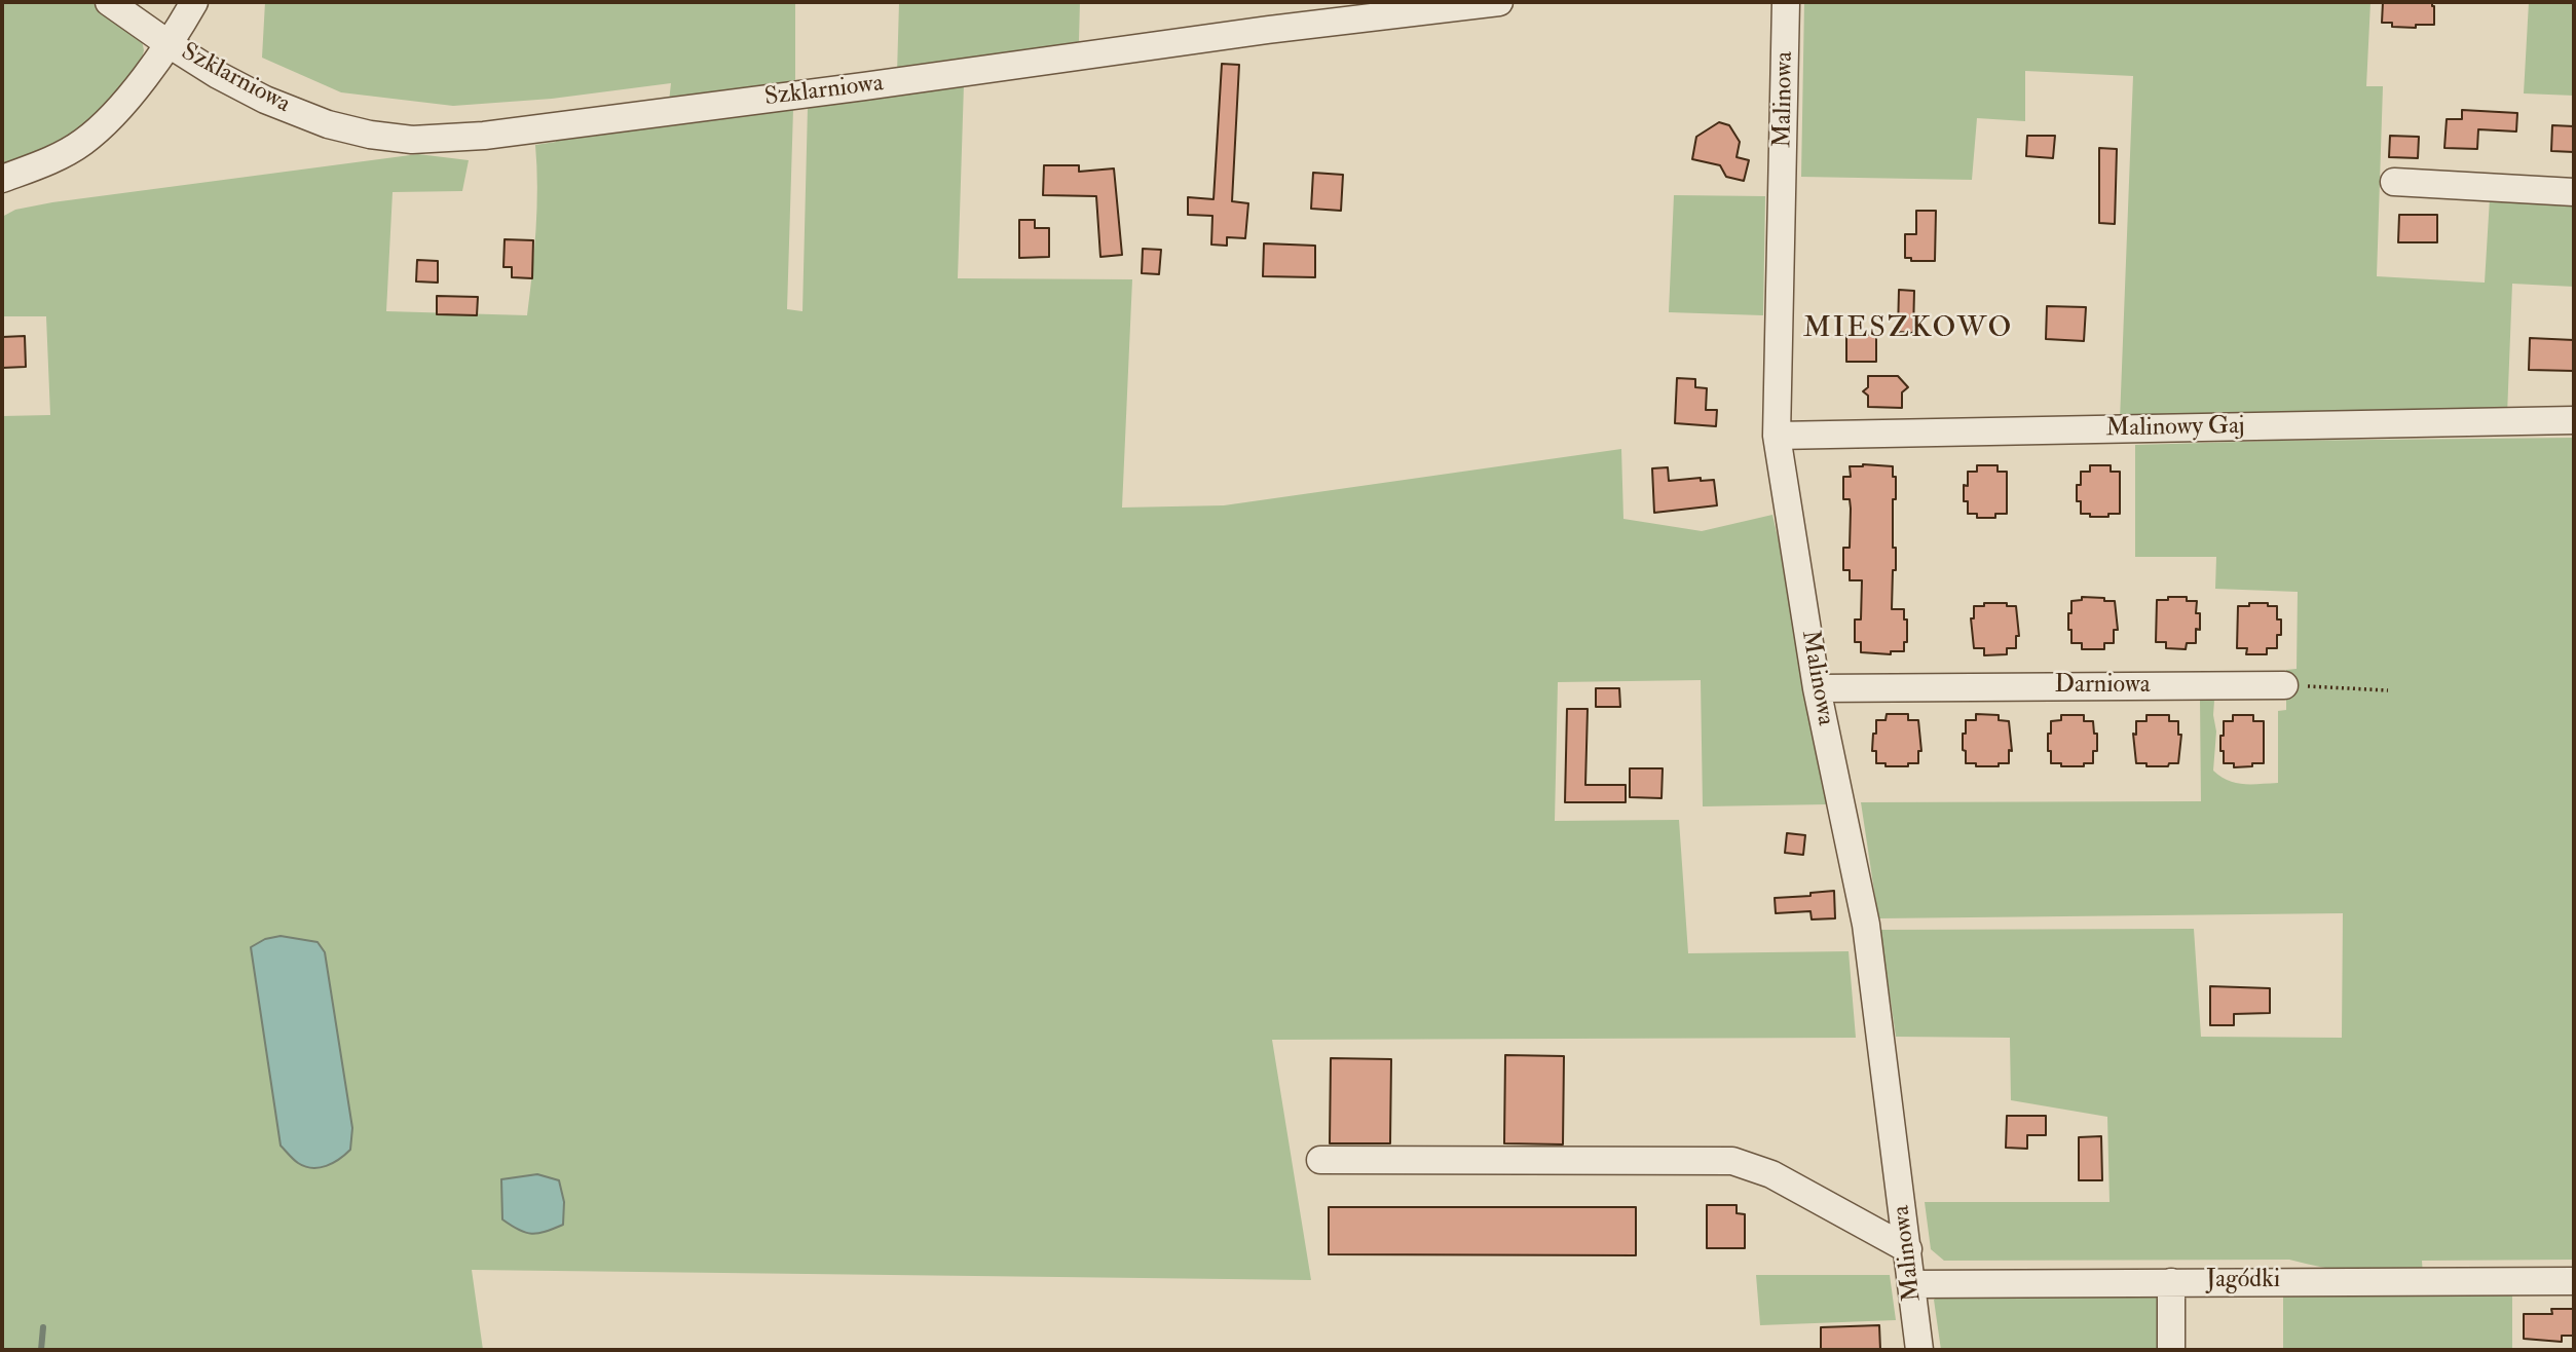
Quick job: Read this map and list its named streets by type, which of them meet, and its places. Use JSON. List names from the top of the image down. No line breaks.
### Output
{"streets":{"street":["Szklarniowa","Malinowa","Malinowy Gaj","Darniowa","Jagódki"]},"crossings":[["Malinowa","Malinowy Gaj"],["Malinowa","Darniowa"],["Malinowa","Jagódki"]],"districts":["MIESZKOWO"]}
